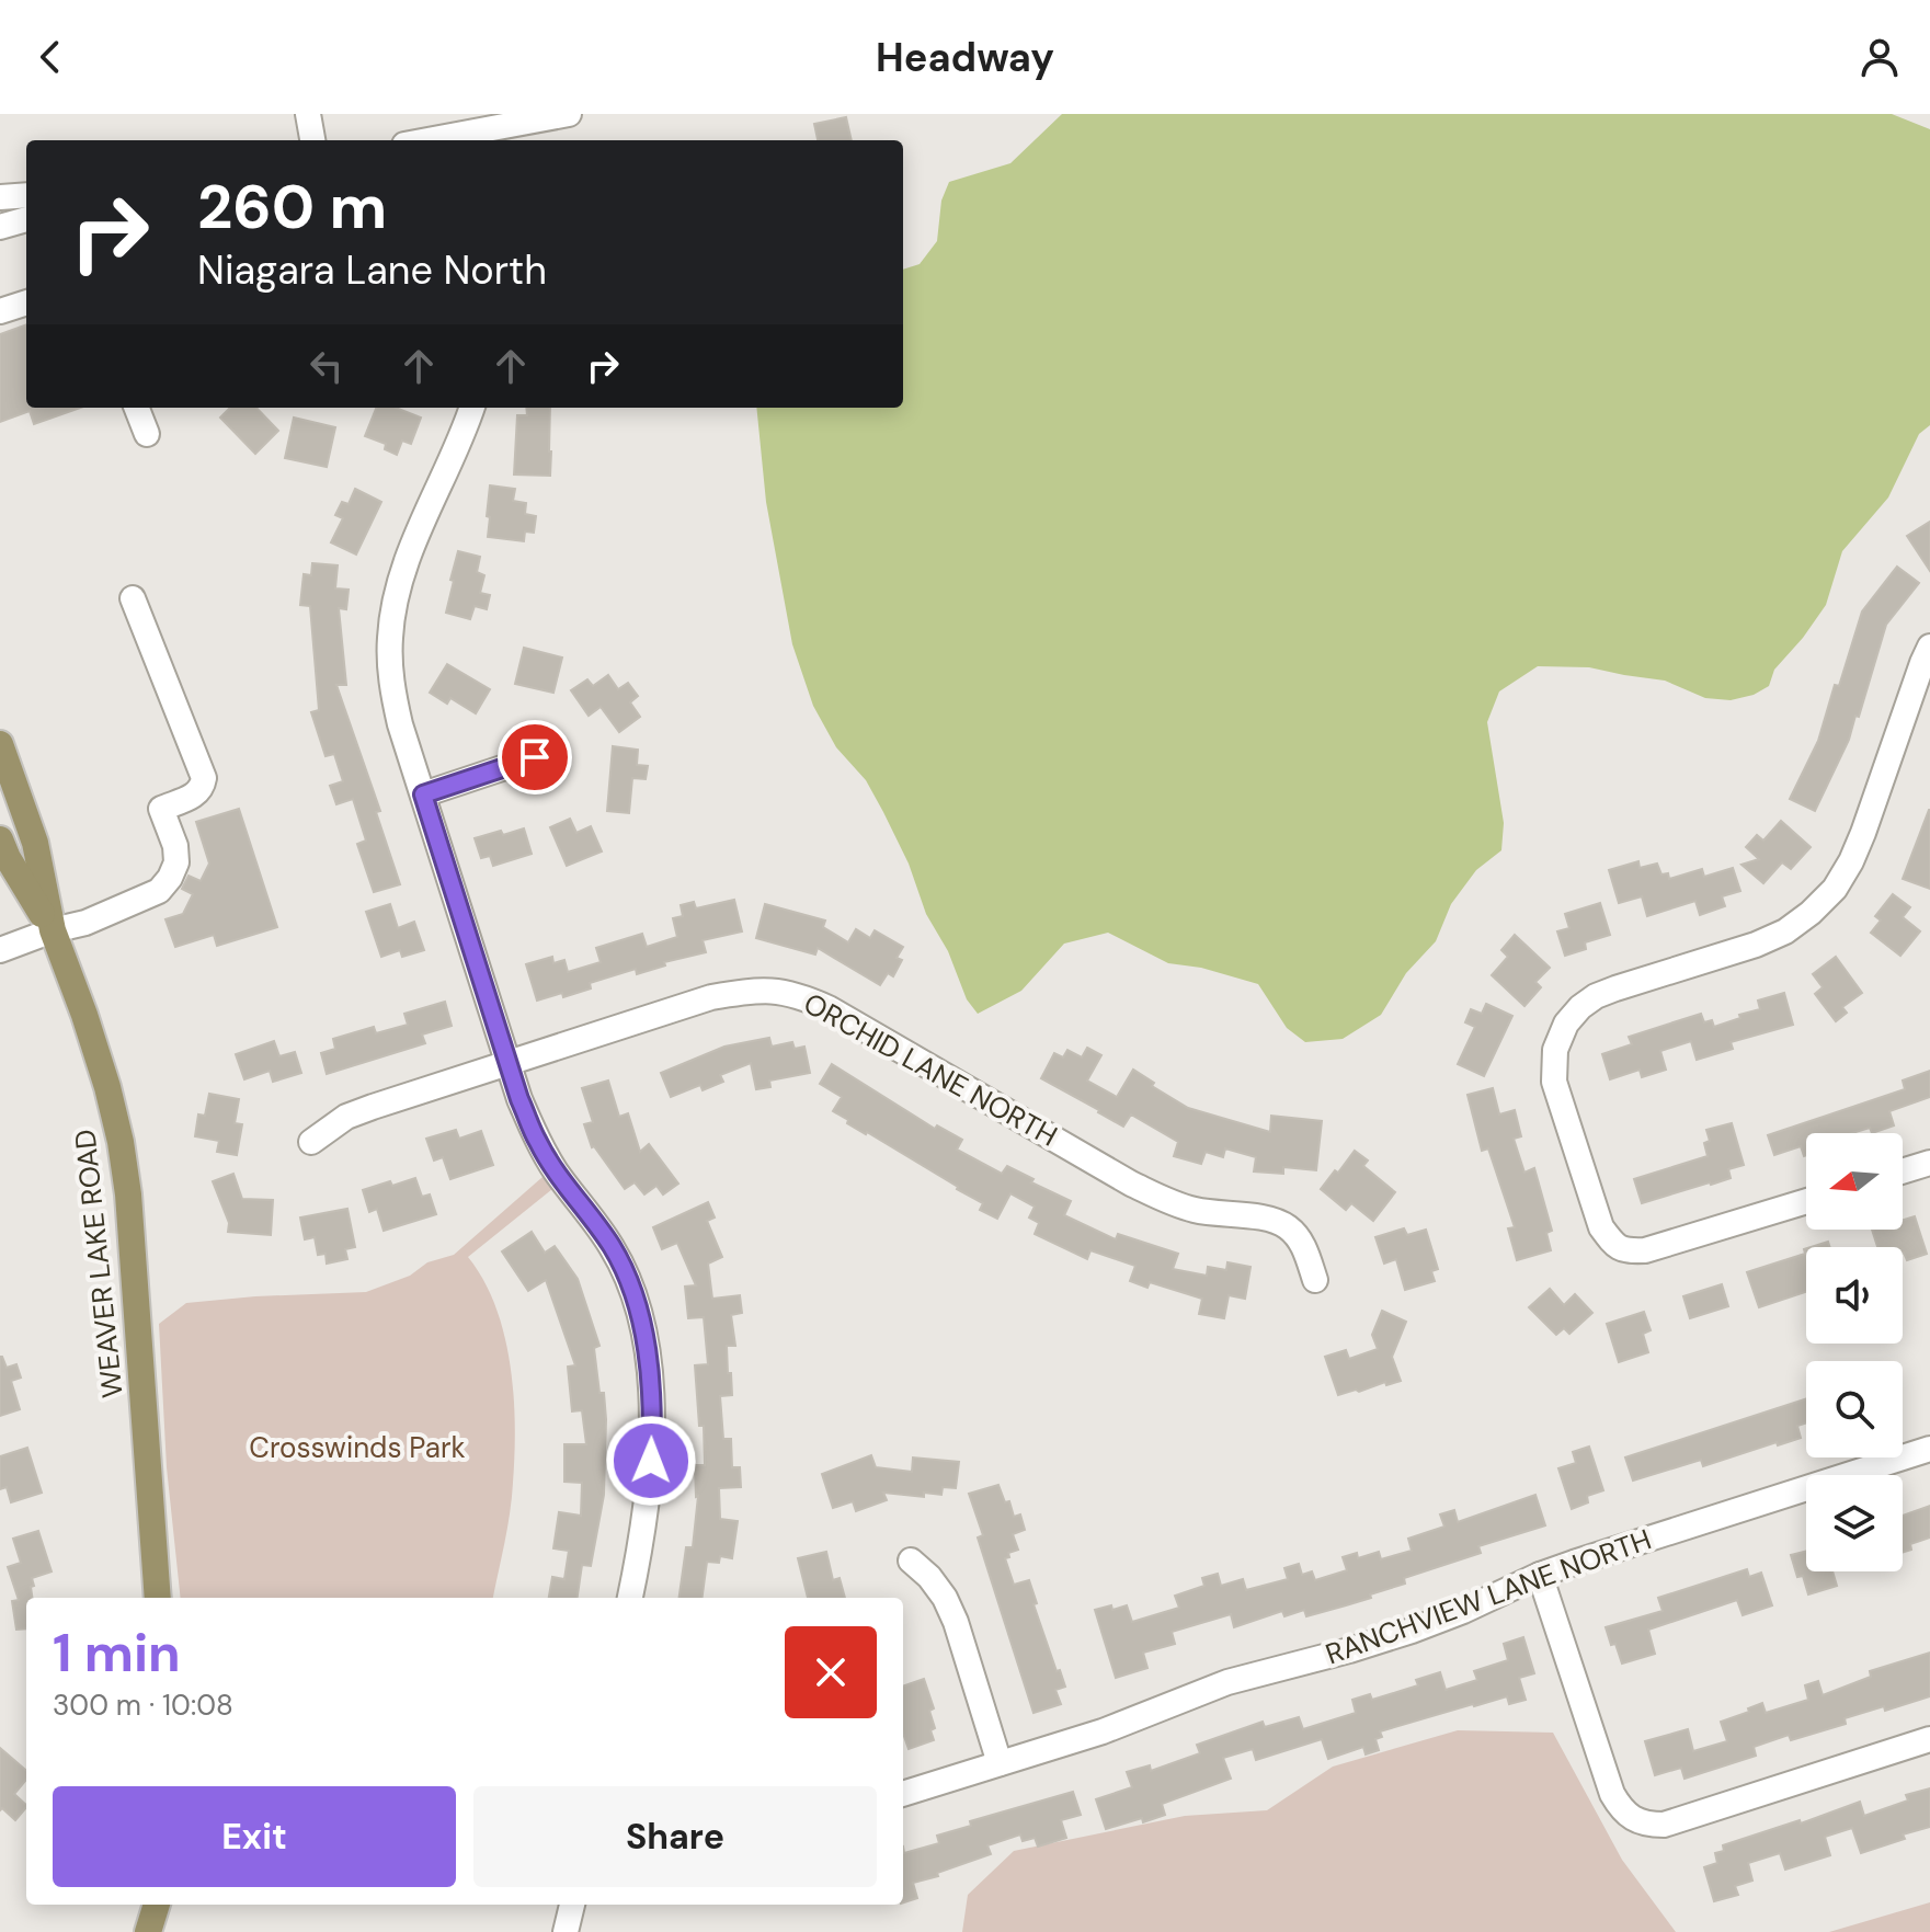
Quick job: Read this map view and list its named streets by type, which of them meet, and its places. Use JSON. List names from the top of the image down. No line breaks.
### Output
{"streets":{"main road":["WEAVER LAKE ROAD"],"street":["ORCHID LANE NORTH","RANCHVIEW LANE NORTH"]},"parks":["Crosswinds Park"],"north":"left","page":{"header":"Headway","turn":["260 m","Niagara Lane North"],"heading":["1 min","300 m · 10:08"],"buttons":["Exit","Share"]}}
